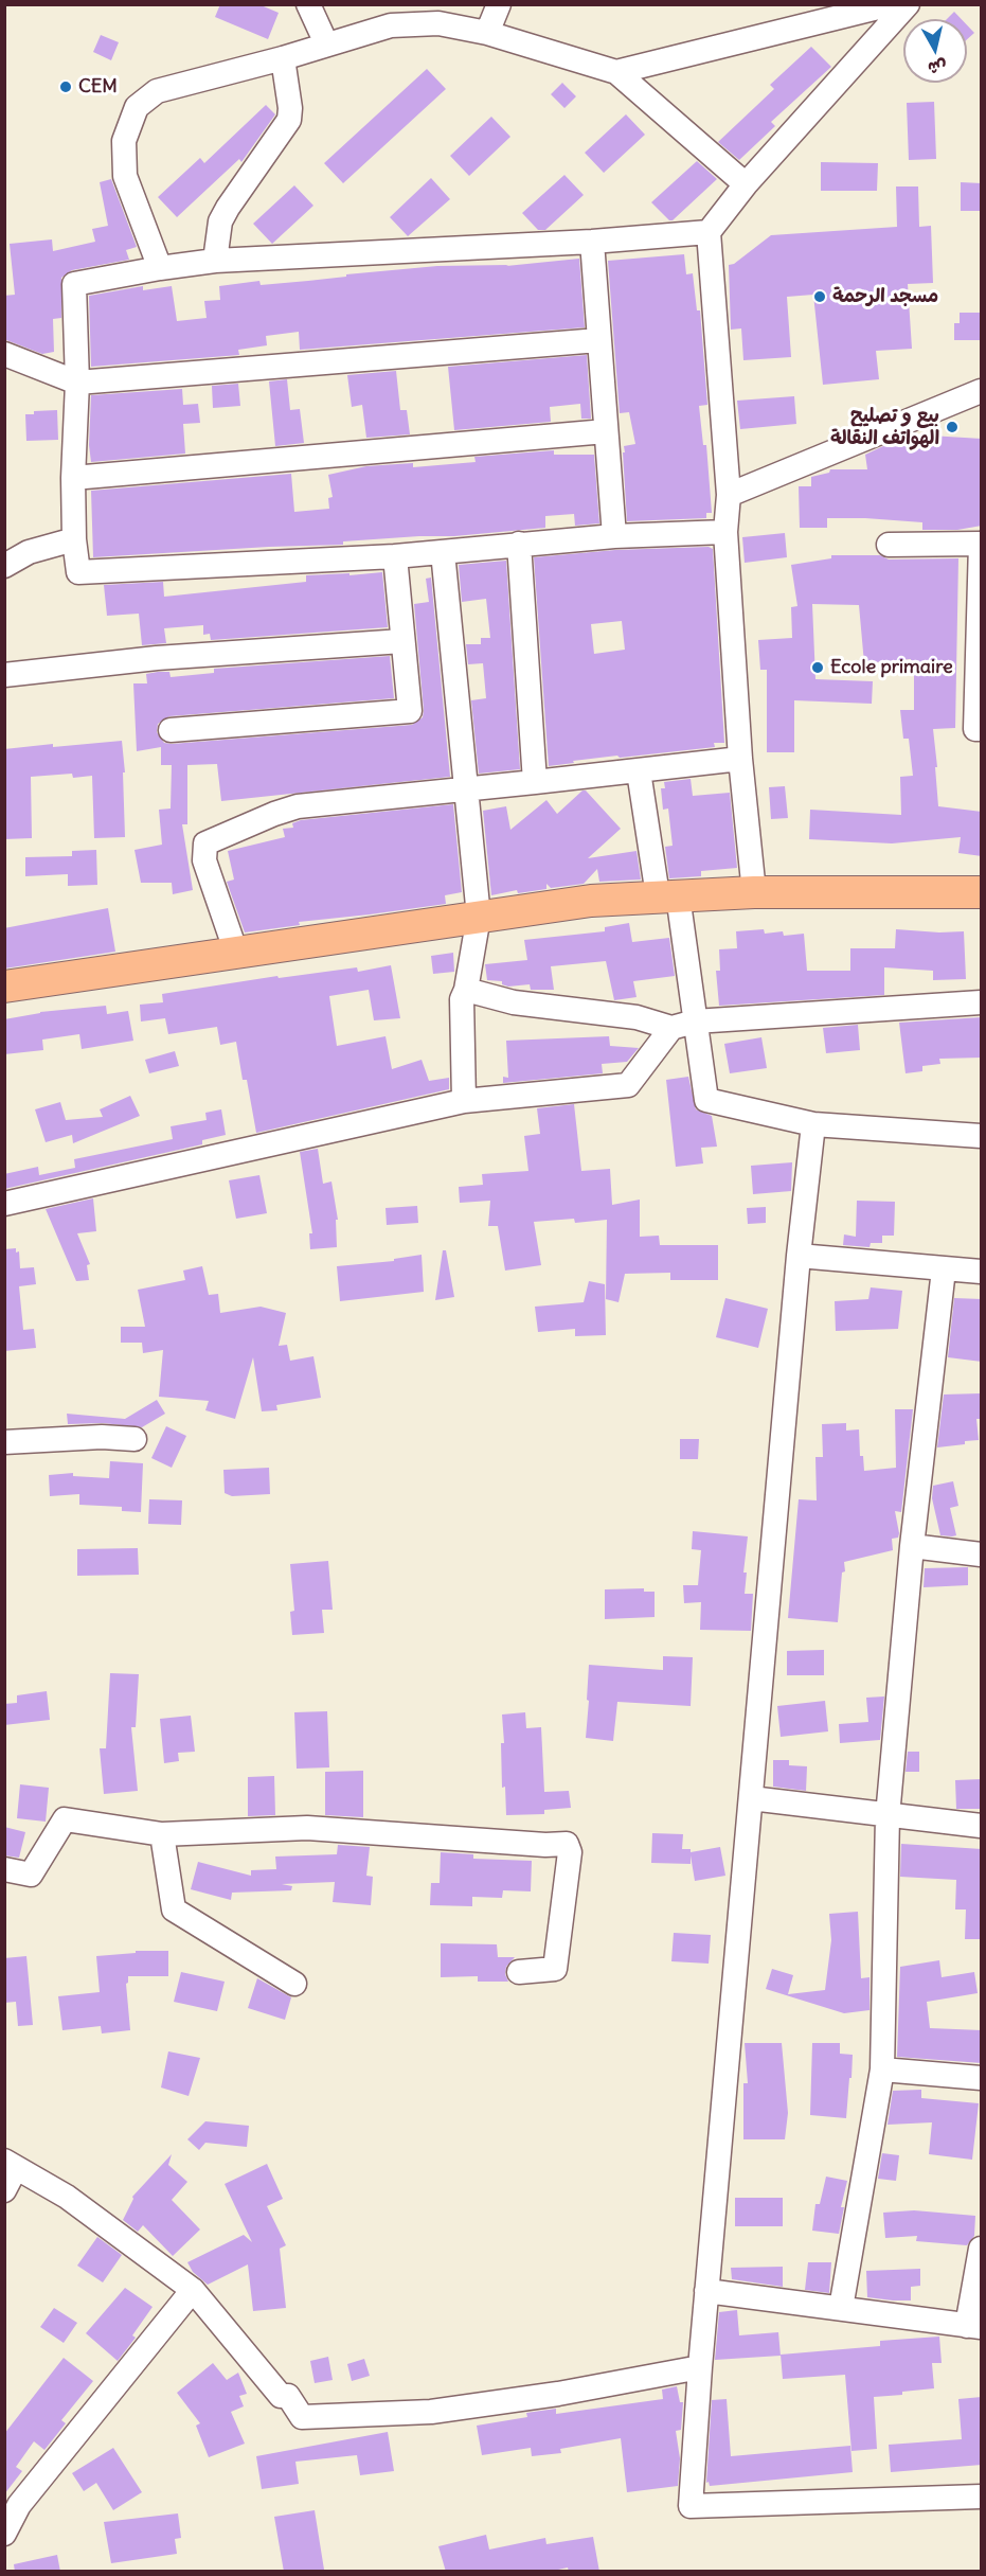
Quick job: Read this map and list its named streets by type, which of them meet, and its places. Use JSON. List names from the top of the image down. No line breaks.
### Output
{"places":["CEM","مسجد الرحمة","بيع و تصليح الهواتف النقالة","Ecole primaire"],"north":"bottom"}
